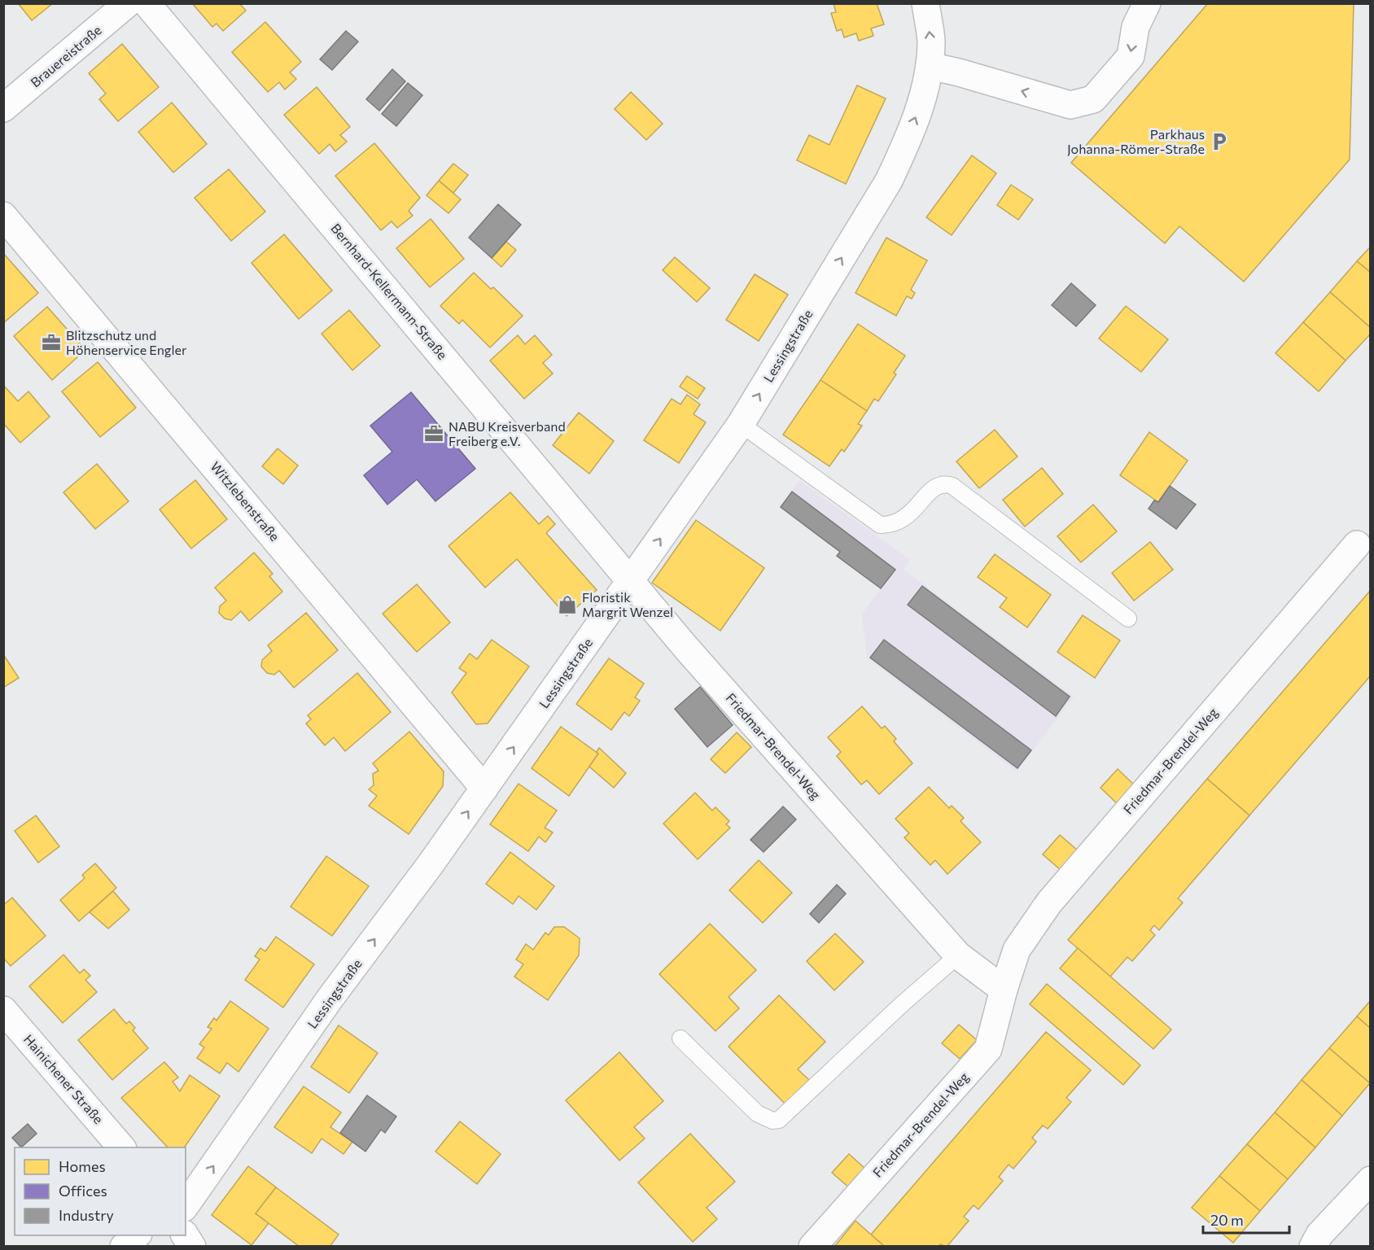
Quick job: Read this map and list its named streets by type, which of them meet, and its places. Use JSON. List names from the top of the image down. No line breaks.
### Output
{"streets":{"street":["Brauereistraße","Bernhard-Kellermann-Straße","Lessingstraße","Witzlebenstraße","Friedmar-Brendel-Weg","Hainichener Straße"]},"crossings":[["Bernhard-Kellermann-Straße","Lessingstraße"],["Bernhard-Kellermann-Straße","Friedmar-Brendel-Weg"],["Lessingstraße","Witzlebenstraße"],["Lessingstraße","Friedmar-Brendel-Weg"]],"one_way":["Lessingstraße"],"places":{"parking":["Parkhaus Johanna-Römer-Straße"],"office":["Blitzschutz und Höhenservice Engler","NABU Kreisverband Freiberg e.V."],"shop":["Floristik Margrit Wenzel"]},"legend":["Homes","Offices","Industry"],"scale_bar":"20 m"}
